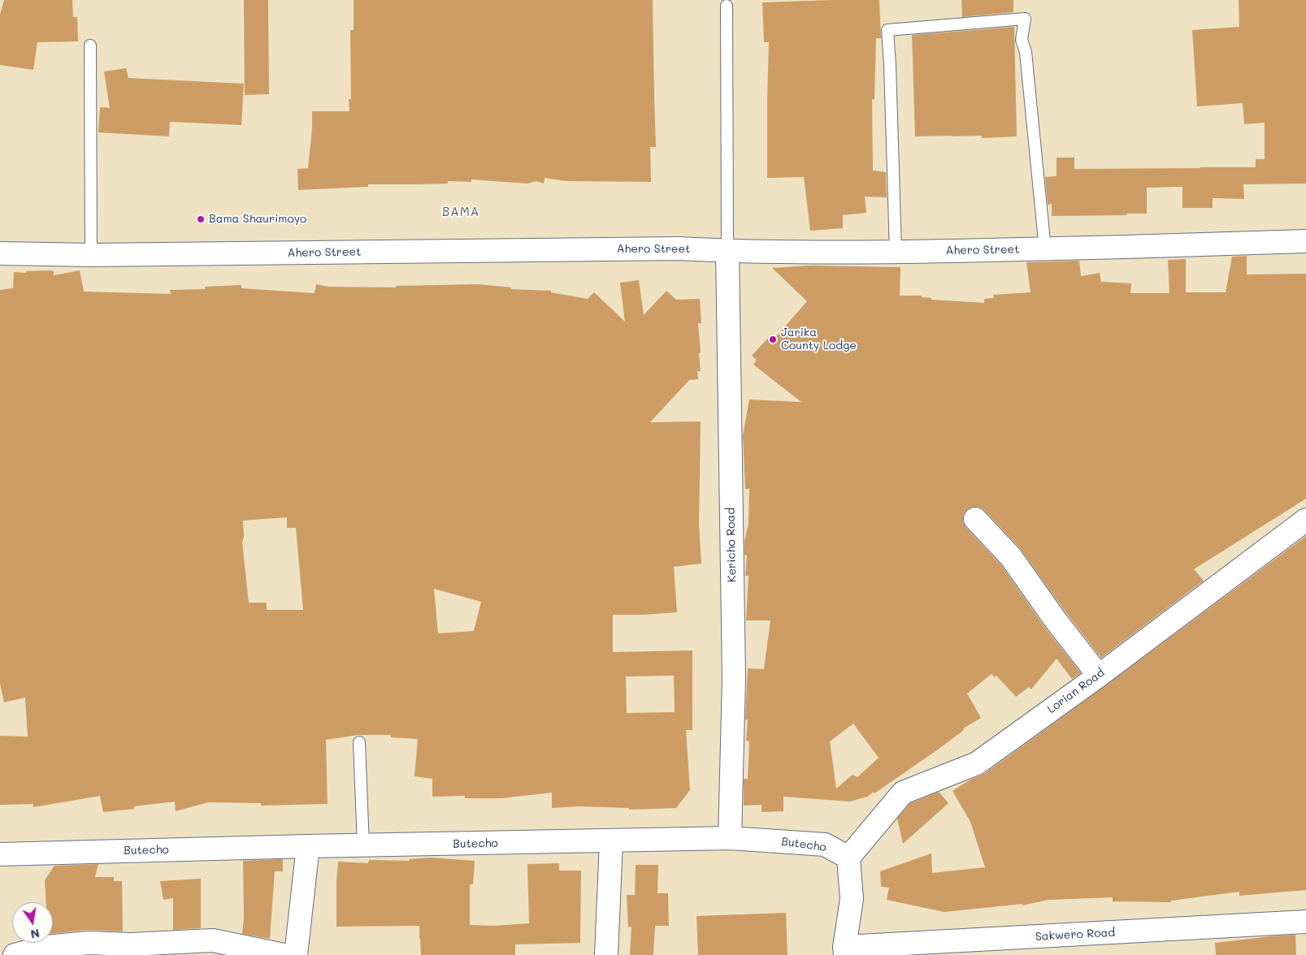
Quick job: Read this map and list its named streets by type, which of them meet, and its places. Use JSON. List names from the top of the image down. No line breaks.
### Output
{"streets":{"street":["Ahero Street","Kericho Road","Lorian Road","Butecho","Sakwero Road"]},"crossings":[["Ahero Street","Kericho Road"],["Kericho Road","Butecho"],["Lorian Road","Butecho"]],"districts":["BAMA"],"places":["Bama Shaurimoyo","Jarika County Lodge"],"north":"bottom"}
